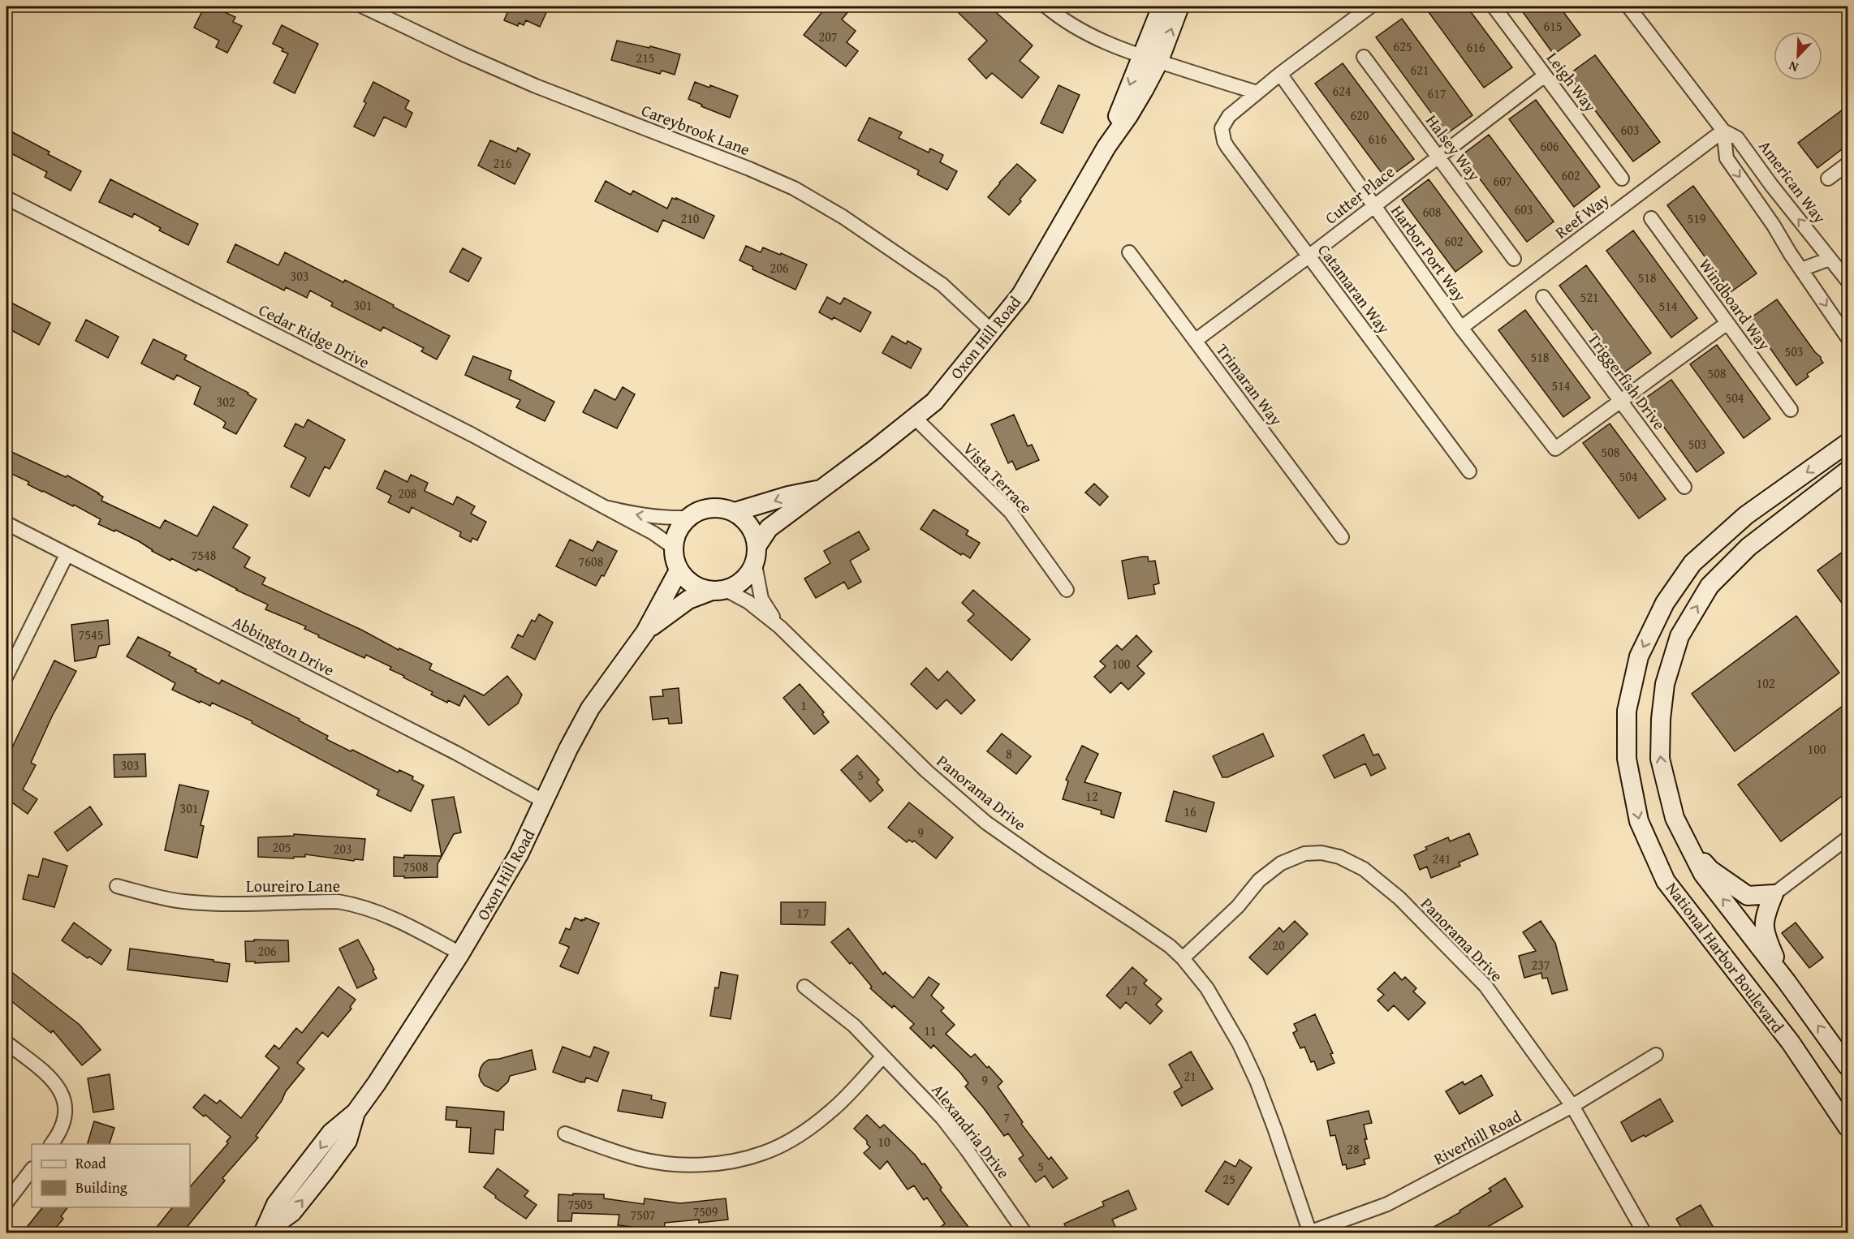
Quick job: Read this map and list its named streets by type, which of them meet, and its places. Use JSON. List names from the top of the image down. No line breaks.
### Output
{"streets":{"main road":["Oxon Hill Road","National Harbor Boulevard"],"street":["Leigh Way","Careybrook Lane","Halsey Way","American Way","Cutter Place","Reef Way","Harbor Port Way","Catamaran Way","Windboard Way","Cedar Ridge Drive","Triggerfish Drive","Trimaran Way","Vista Terrace","Abbington Drive","Panorama Drive","Loureiro Lane","Alexandria Drive","Riverhill Road"]},"crossings":[["Leigh Way","Cutter Place"],["Careybrook Lane","Oxon Hill Road"],["Halsey Way","Cutter Place"],["American Way","Reef Way"],["Cutter Place","Harbor Port Way"],["Cutter Place","Catamaran Way"],["Cutter Place","Trimaran Way"],["Reef Way","Harbor Port Way"],["Harbor Port Way","Triggerfish Drive"],["Cedar Ridge Drive","Oxon Hill Road"],["Cedar Ridge Drive","Panorama Drive"],["Oxon Hill Road","Vista Terrace"],["Oxon Hill Road","Abbington Drive"],["Oxon Hill Road","Panorama Drive"],["Oxon Hill Road","Loureiro Lane"],["Panorama Drive","Riverhill Road"]],"house_numbers":["615","207","625","616","215","621","624","617","620","603","616","606","216","602","607","603","608","210","519","602","206","303","518","521","301","514","503","518","508","514","504","302","503","508","504","208","7548","7608","7545","100","102","1","100","8","303","5","12","301","16","9","205","203","241","7508","17","20","206","237","17","11","21","9","7","10","28","5","25","7505","7509","7507"],"legend":["Road","Building"],"north":"bottom left"}
